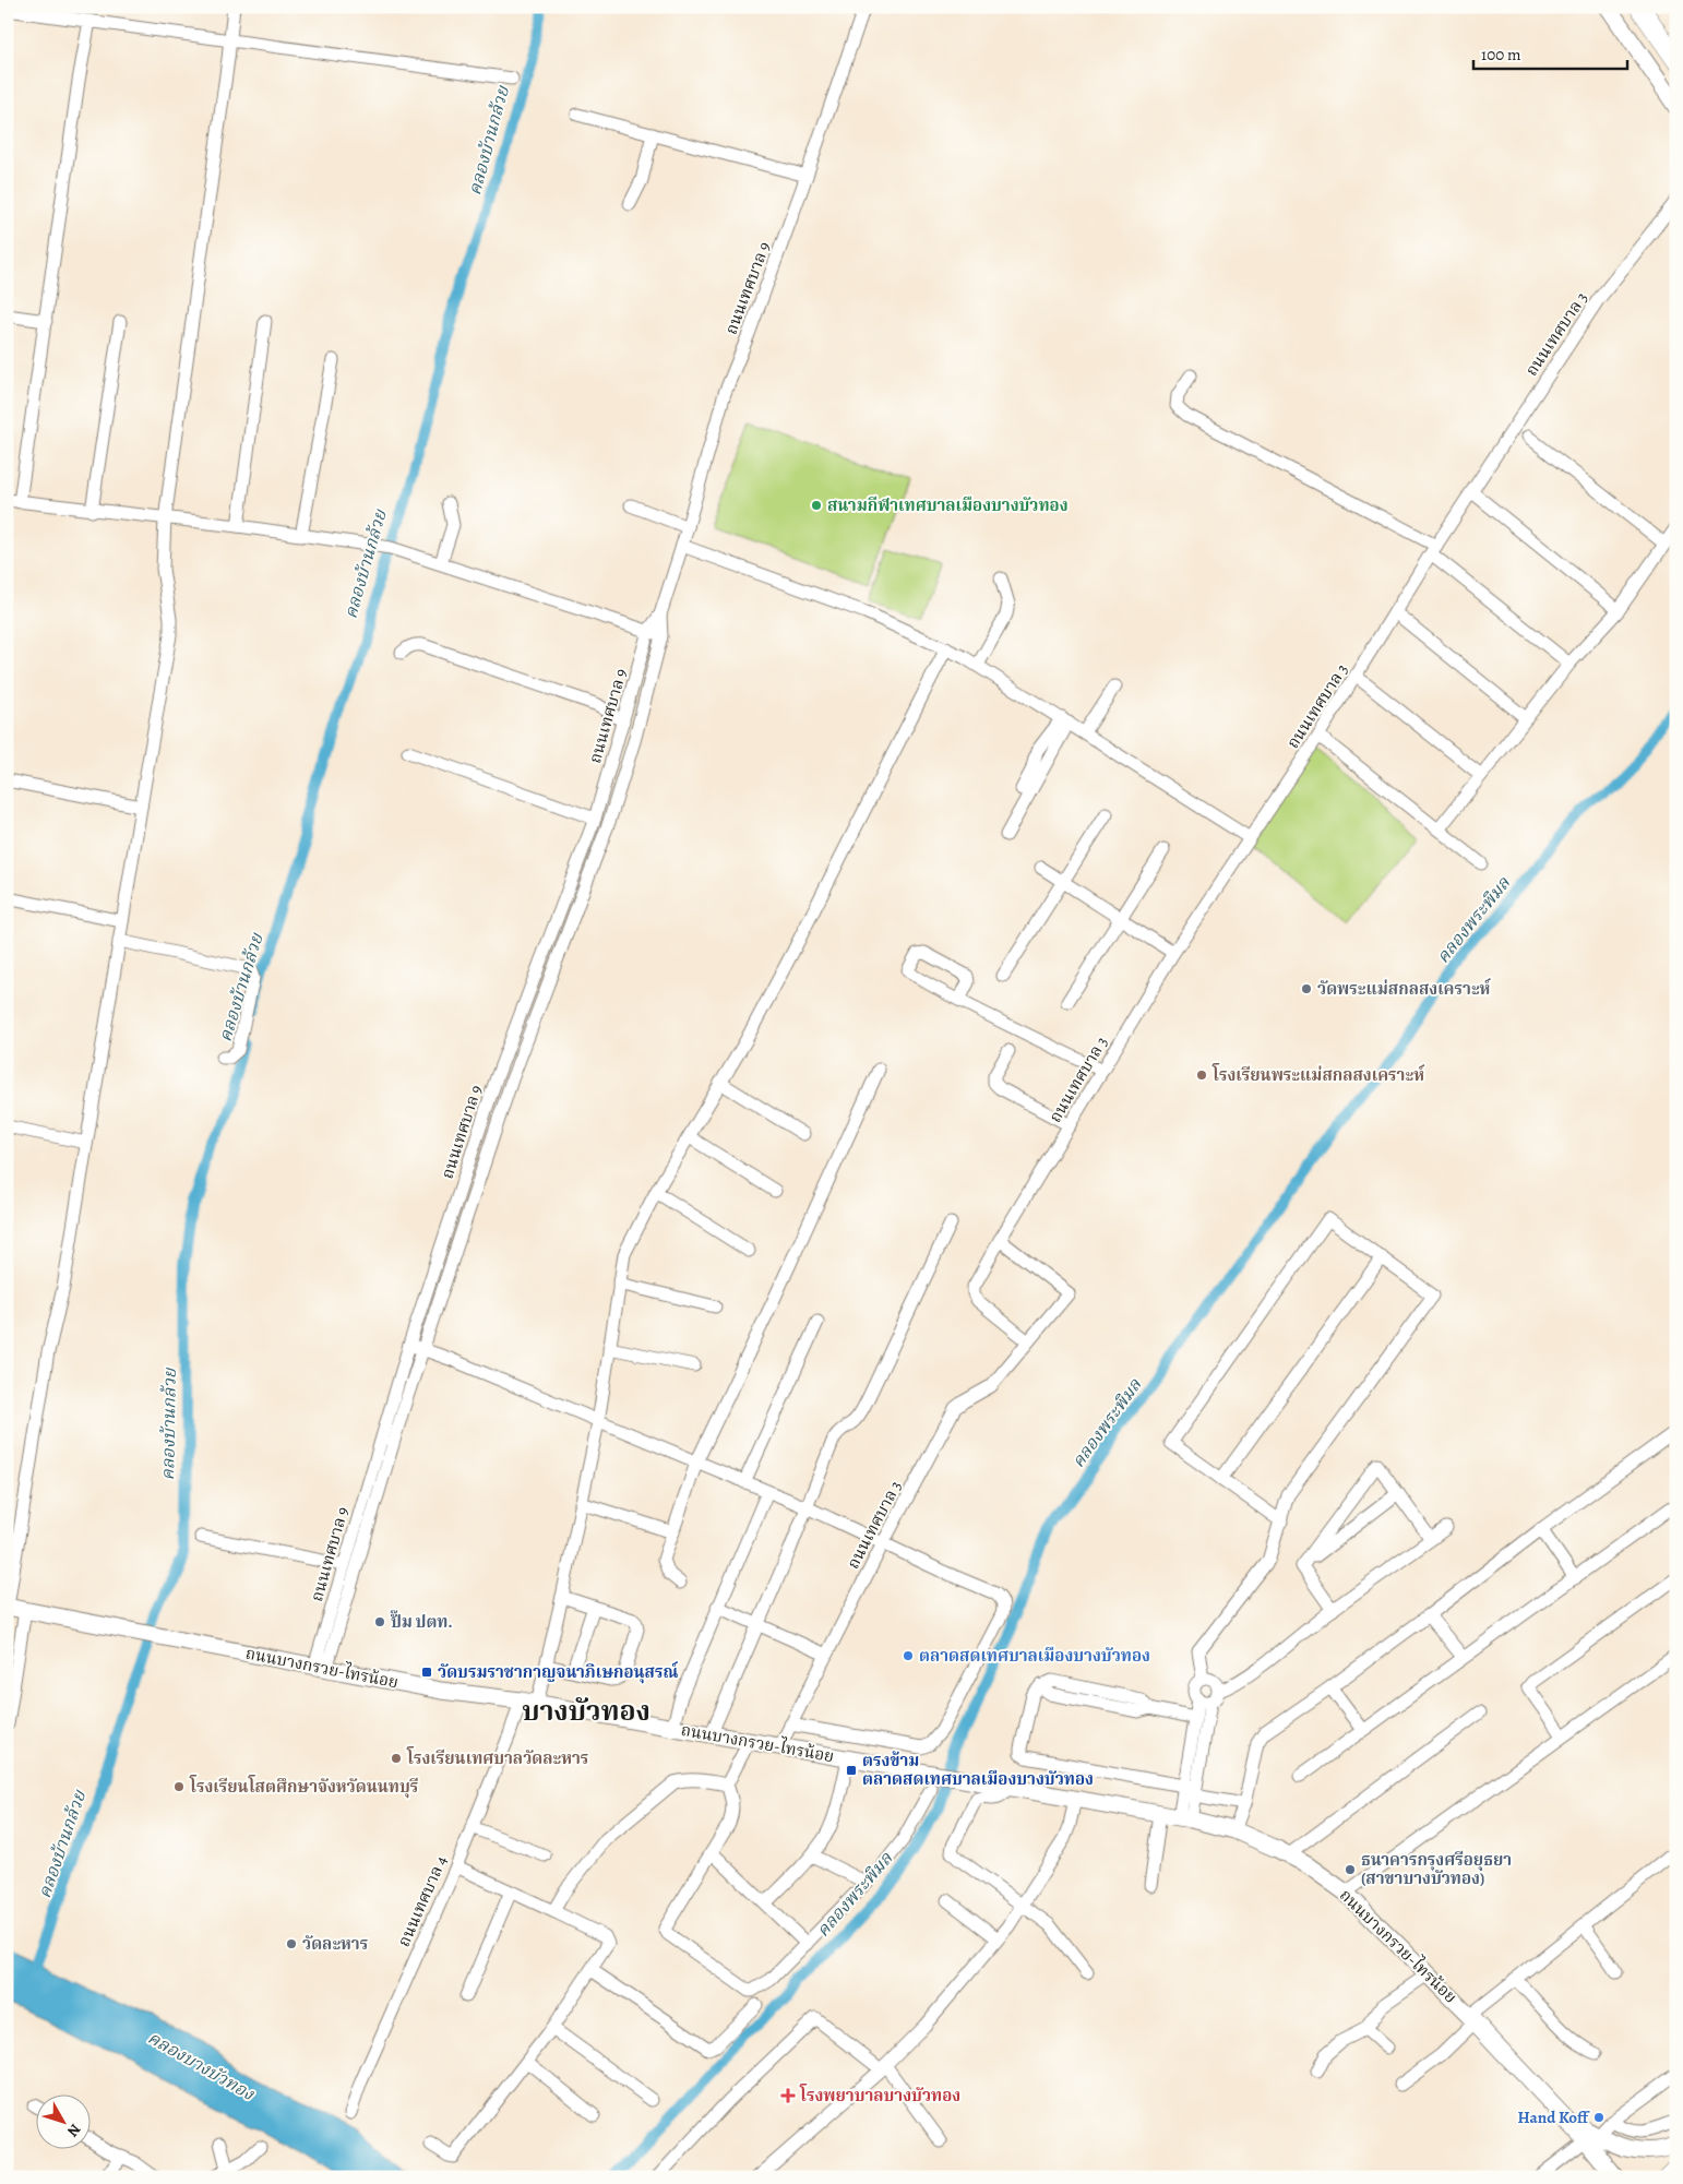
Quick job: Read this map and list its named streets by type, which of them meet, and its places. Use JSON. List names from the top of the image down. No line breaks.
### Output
{"streets":{"main road":["ถนนบางกรวย-ไทรน้อย"],"street":["ถนนเทศบาล 9","ถนนเทศบาล 3","ถนนเทศบาล 4"]},"crossings":[["ถนนเทศบาล 9","ถนนบางกรวย-ไทรน้อย"],["ถนนเทศบาล 3","ถนนบางกรวย-ไทรน้อย"],["ถนนบางกรวย-ไทรน้อย","ถนนเทศบาล 4"]],"districts":["บางบัวทอง"],"water":["คลองบ้านกล้วย","คลองพระพิมล","คลองบางบัวทอง"],"places":{"other":["สนามกีฬาเทศบาลเมืองบางบัวทอง","วัดพระแม่สกลสงเคราะห์","โรงเรียนพระแม่สกลสงเคราะห์","ปั๊ม ปตท.","ตลาดสดเทศบาลเมืองบางบัวทอง","โรงเรียนเทศบาลวัดละหาร","โรงเรียนโสตศึกษาจังหวัดนนทบุรี","ธนาคารกรุงศรีอยุธยา (สาขาบางบัวทอง)","วัดละหาร","Hand Koff"],"transit":["วัดบรมราชากาญจนาภิเษกอนุสรณ์","ตรงข้าม ตลาดสดเทศบาลเมืองบางบัวทอง"],"health":["โรงพยาบาลบางบัวทอง"]},"scale_bar":"100 m","north":"bottom right"}
